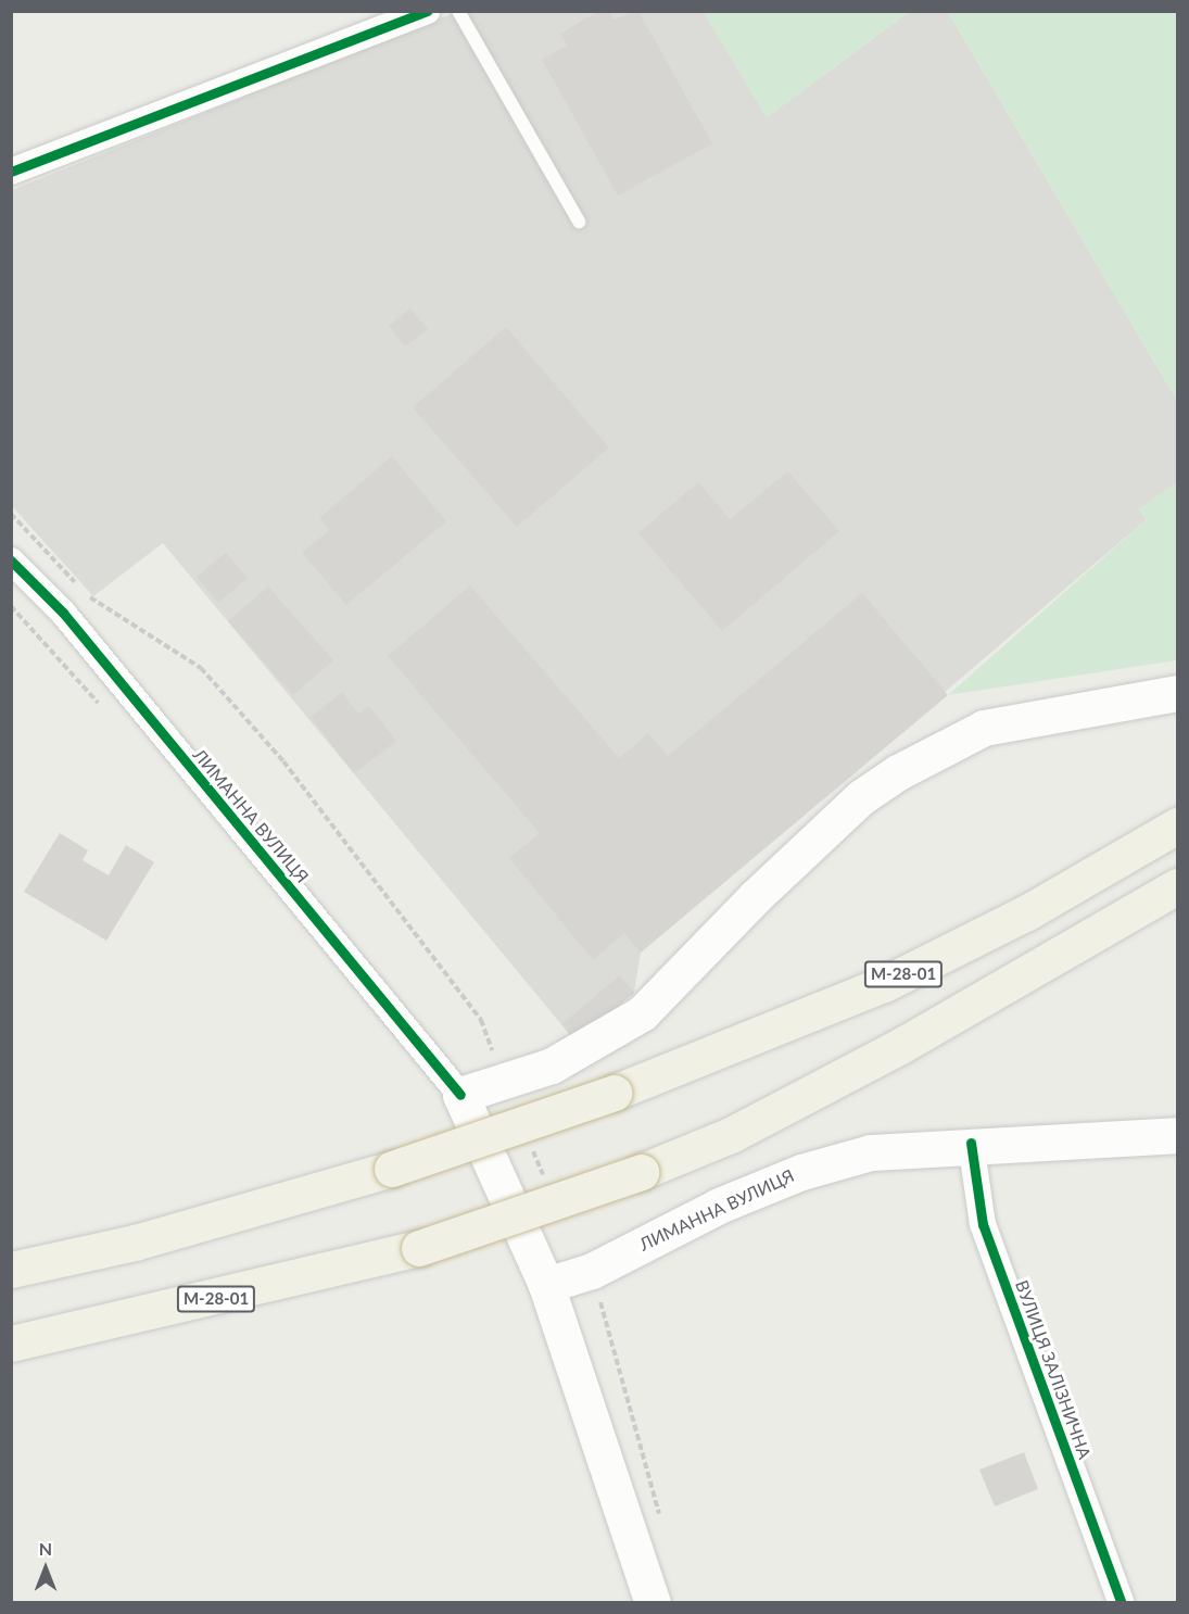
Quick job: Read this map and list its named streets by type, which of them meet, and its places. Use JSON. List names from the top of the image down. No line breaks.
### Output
{"streets":{"highway":["М-28-01"],"main road":["ЛИМАННА ВУЛИЦЯ"],"street":["ВУЛИЦЯ ЗАЛІЗНИЧНА"]},"crossings":[["ЛИМАННА ВУЛИЦЯ","ВУЛИЦЯ ЗАЛІЗНИЧНА"]],"north":"top"}
